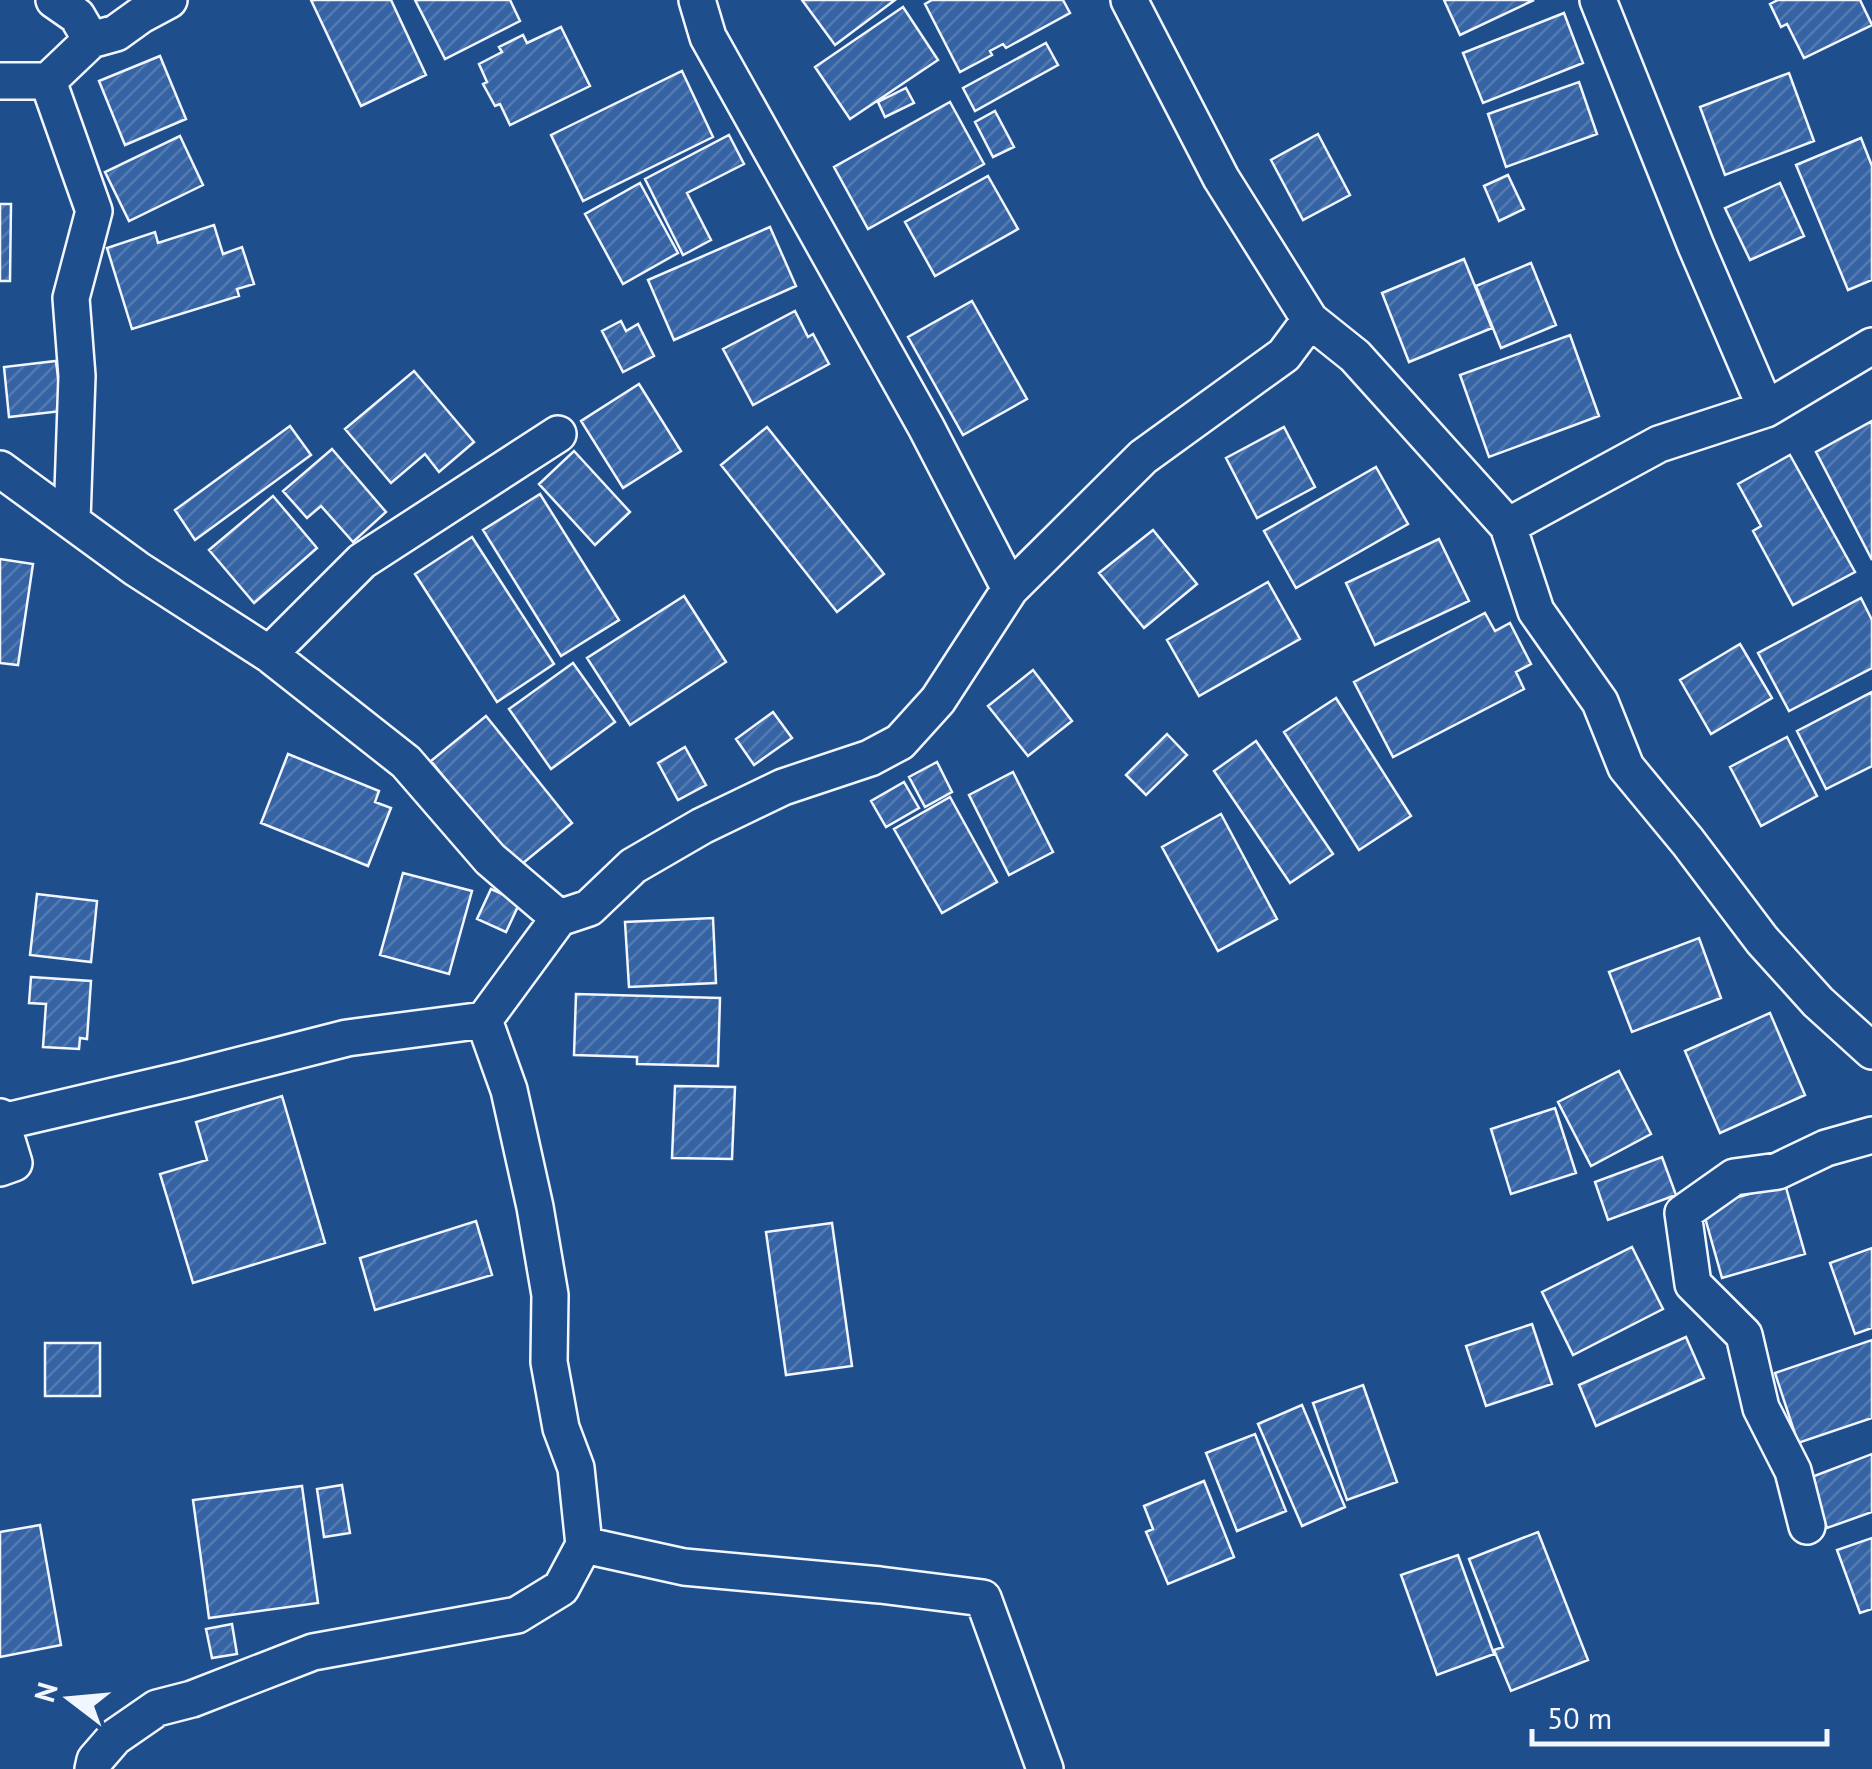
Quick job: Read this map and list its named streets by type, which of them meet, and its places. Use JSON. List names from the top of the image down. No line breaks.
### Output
{"scale_bar":"50 m","north":"left"}
